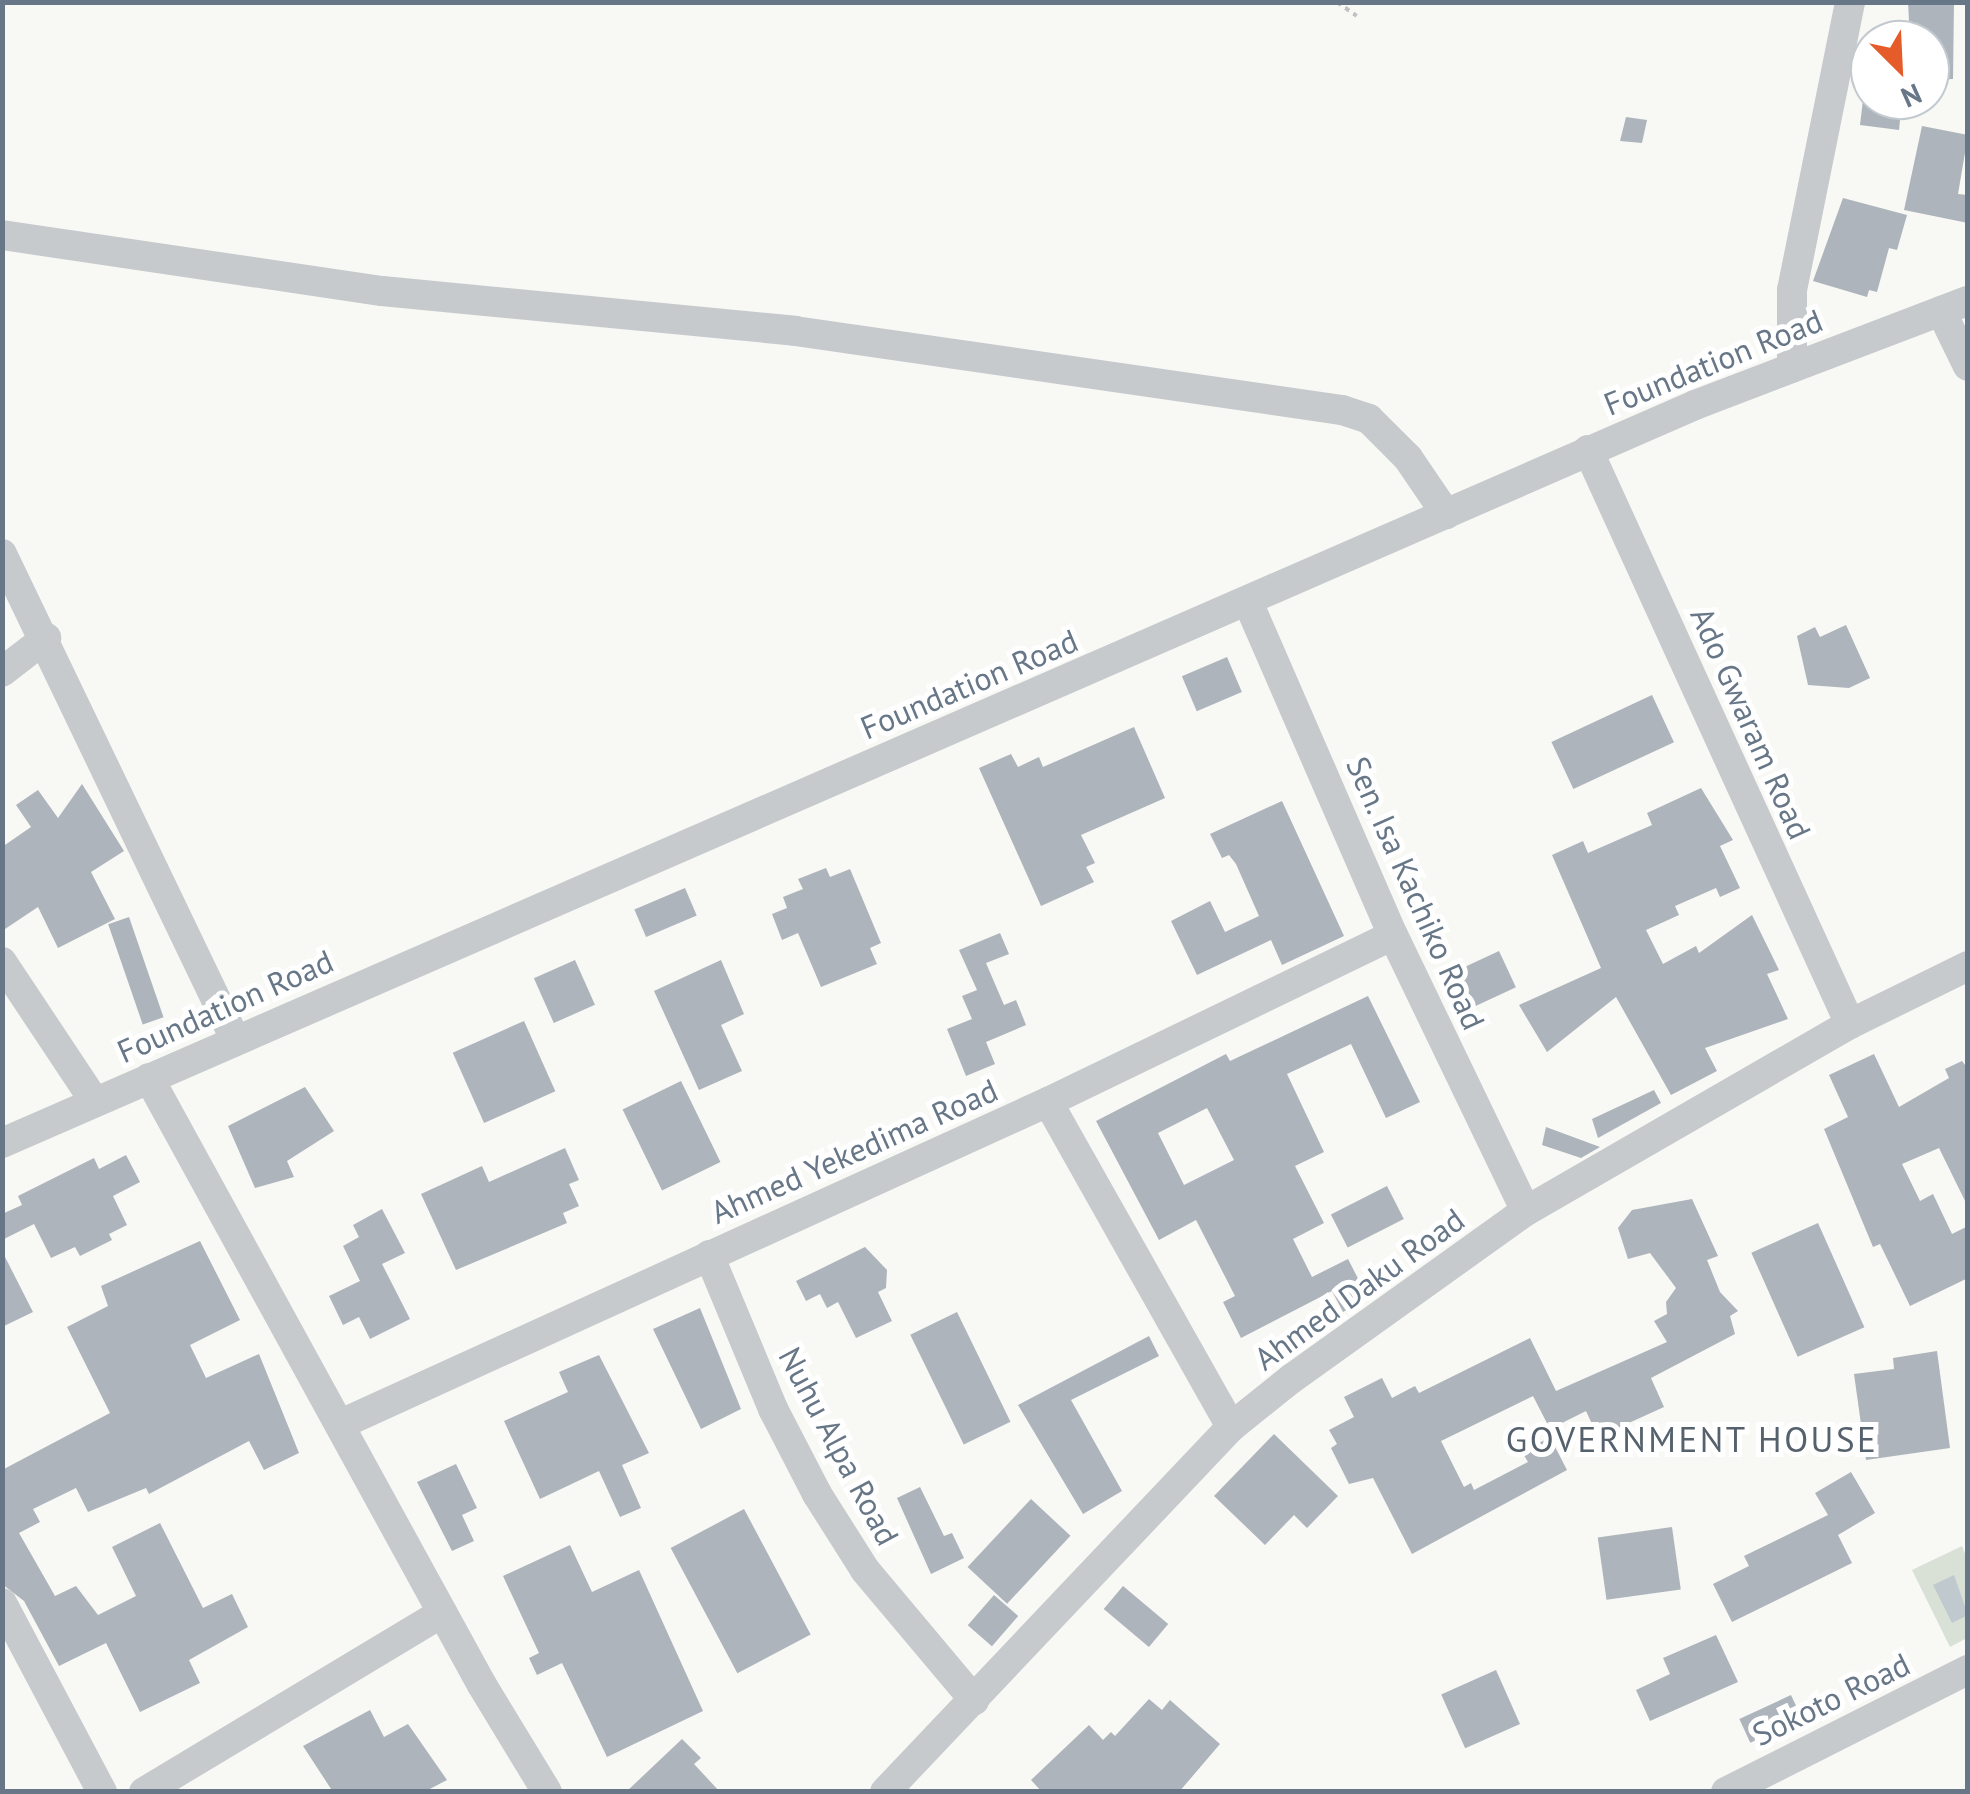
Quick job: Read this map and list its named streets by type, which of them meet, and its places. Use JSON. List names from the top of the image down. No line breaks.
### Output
{"streets":{"street":["Foundation Road","Ado Gwaram Road","Sen. Isa Kachiko Road","Ahmed Yekedima Road","Ahmed Daku Road","Nuhu Alpa Road","Sokoto Road"]},"crossings":[["Foundation Road","Ado Gwaram Road"],["Foundation Road","Sen. Isa Kachiko Road"],["Ado Gwaram Road","Ahmed Daku Road"],["Sen. Isa Kachiko Road","Ahmed Yekedima Road"],["Sen. Isa Kachiko Road","Ahmed Daku Road"],["Ahmed Yekedima Road","Nuhu Alpa Road"],["Ahmed Daku Road","Nuhu Alpa Road"]],"districts":["GOVERNMENT HOUSE"],"north":"bottom right"}
